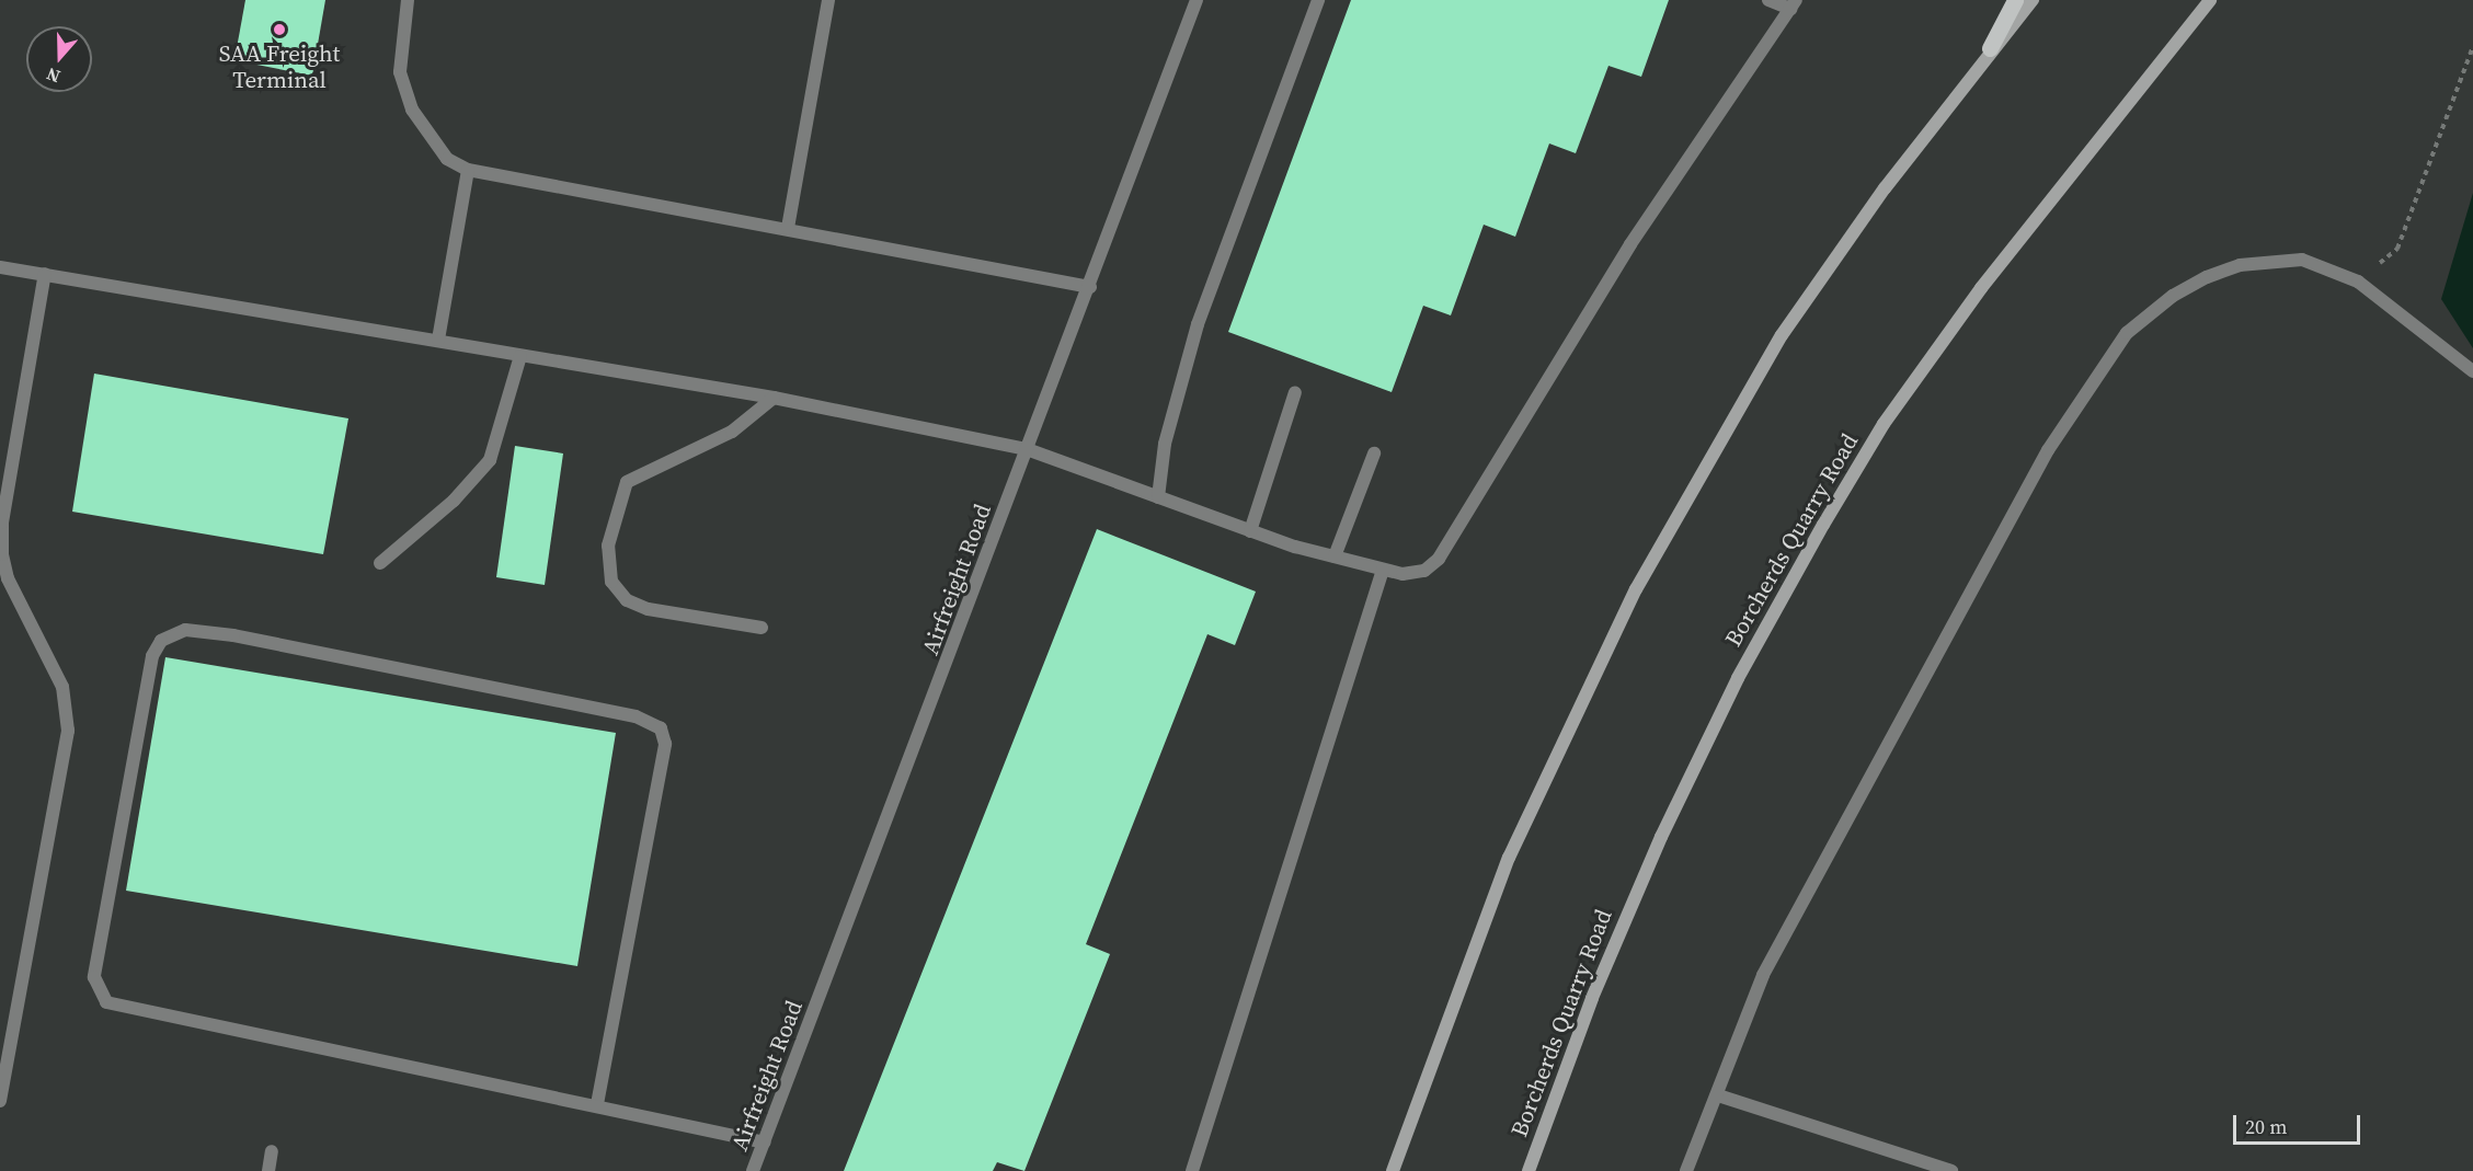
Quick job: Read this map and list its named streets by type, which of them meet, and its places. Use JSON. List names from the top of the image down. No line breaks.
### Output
{"streets":{"main road":["Borcherds Quarry Road"],"lane":["Airfreight Road"]},"places":["SAA Freight Terminal"],"scale_bar":"20 m","north":"bottom"}
